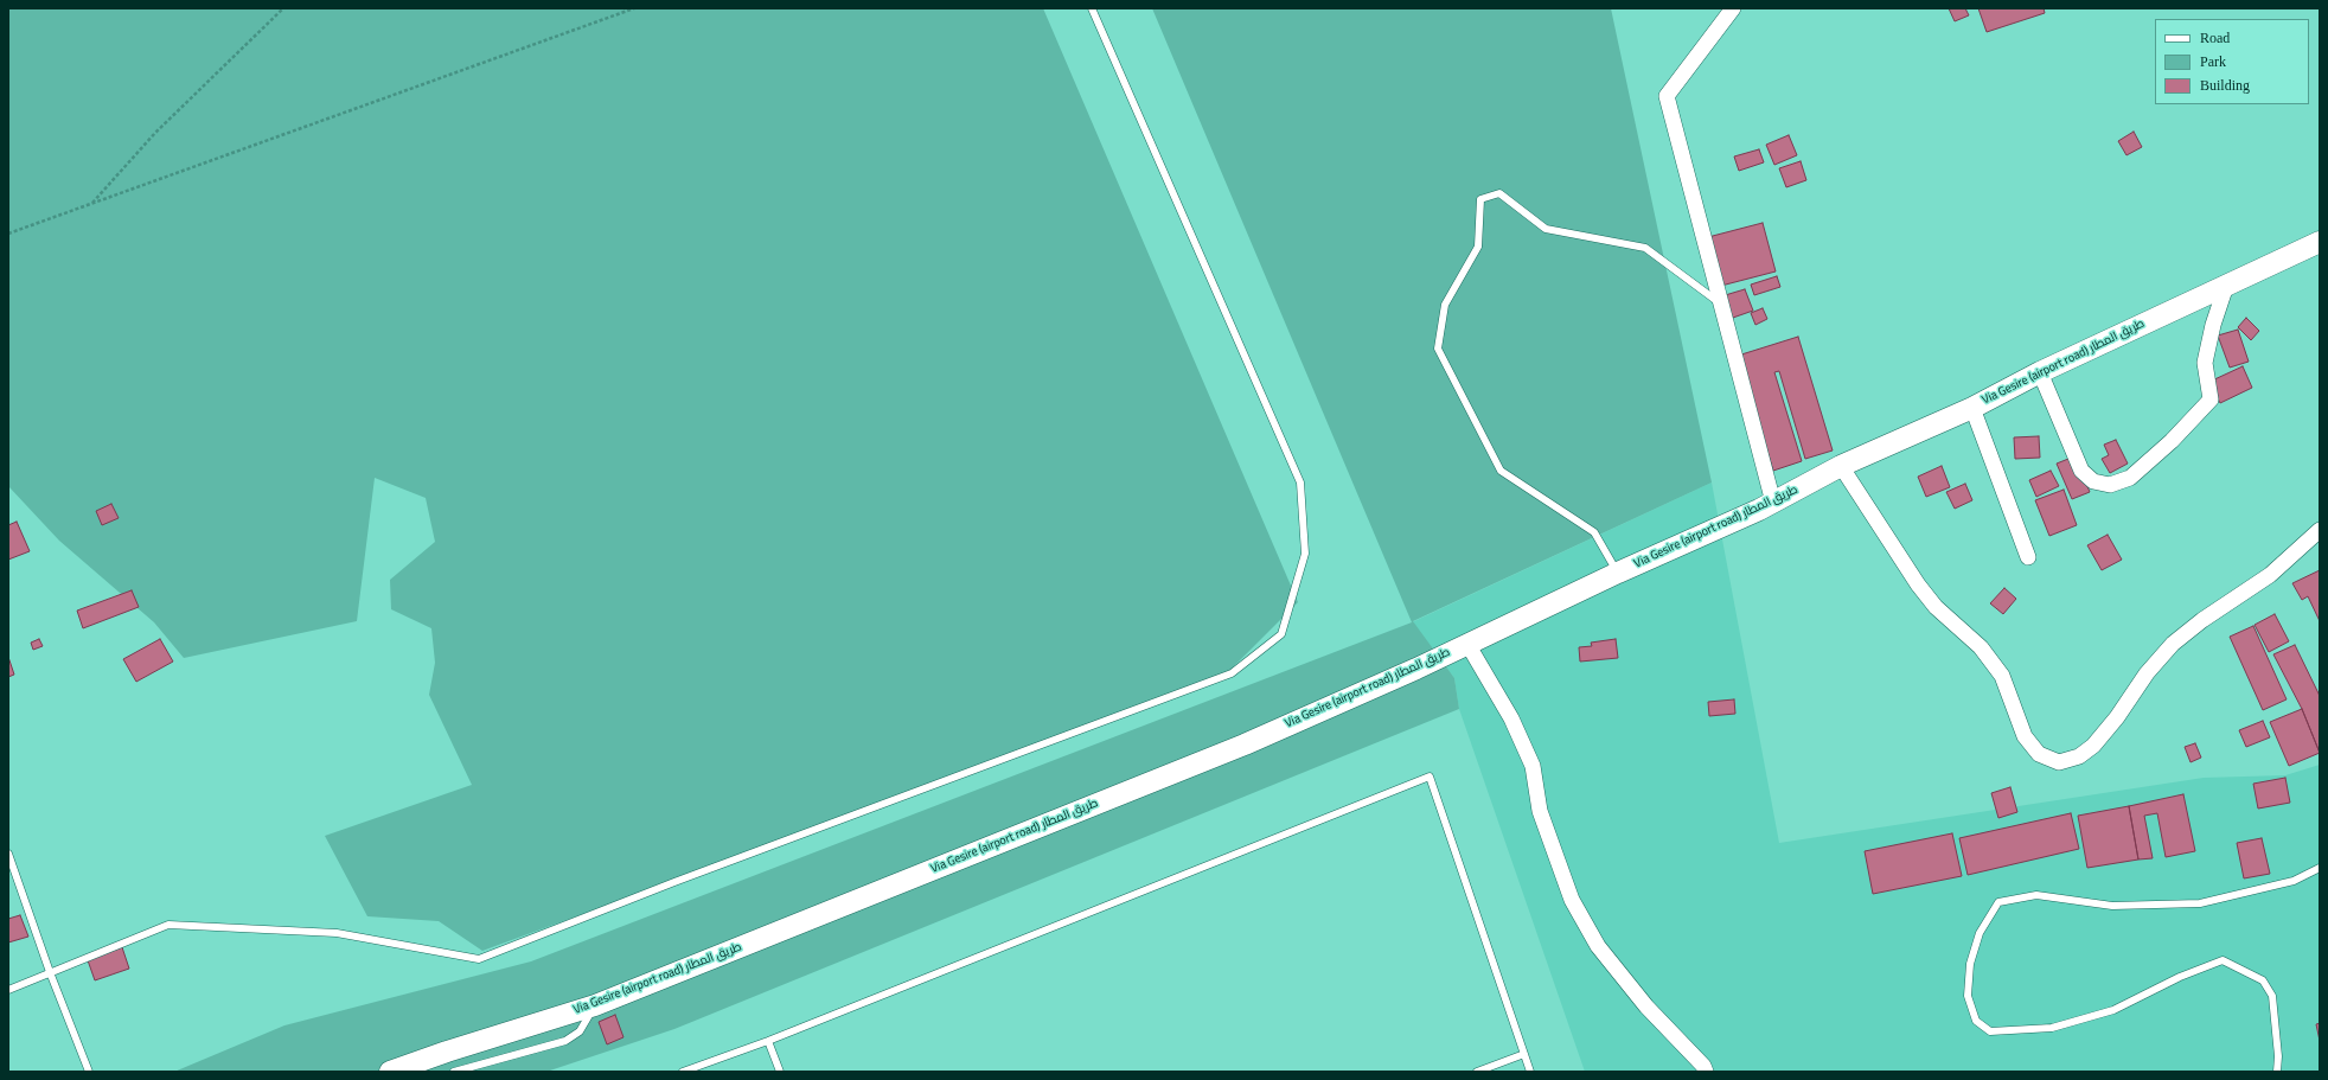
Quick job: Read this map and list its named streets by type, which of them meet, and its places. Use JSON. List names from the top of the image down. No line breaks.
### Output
{"streets":{"main road":["Via Gesire (airport road) طريق المطار"]},"legend":["Road","Park","Building"]}
